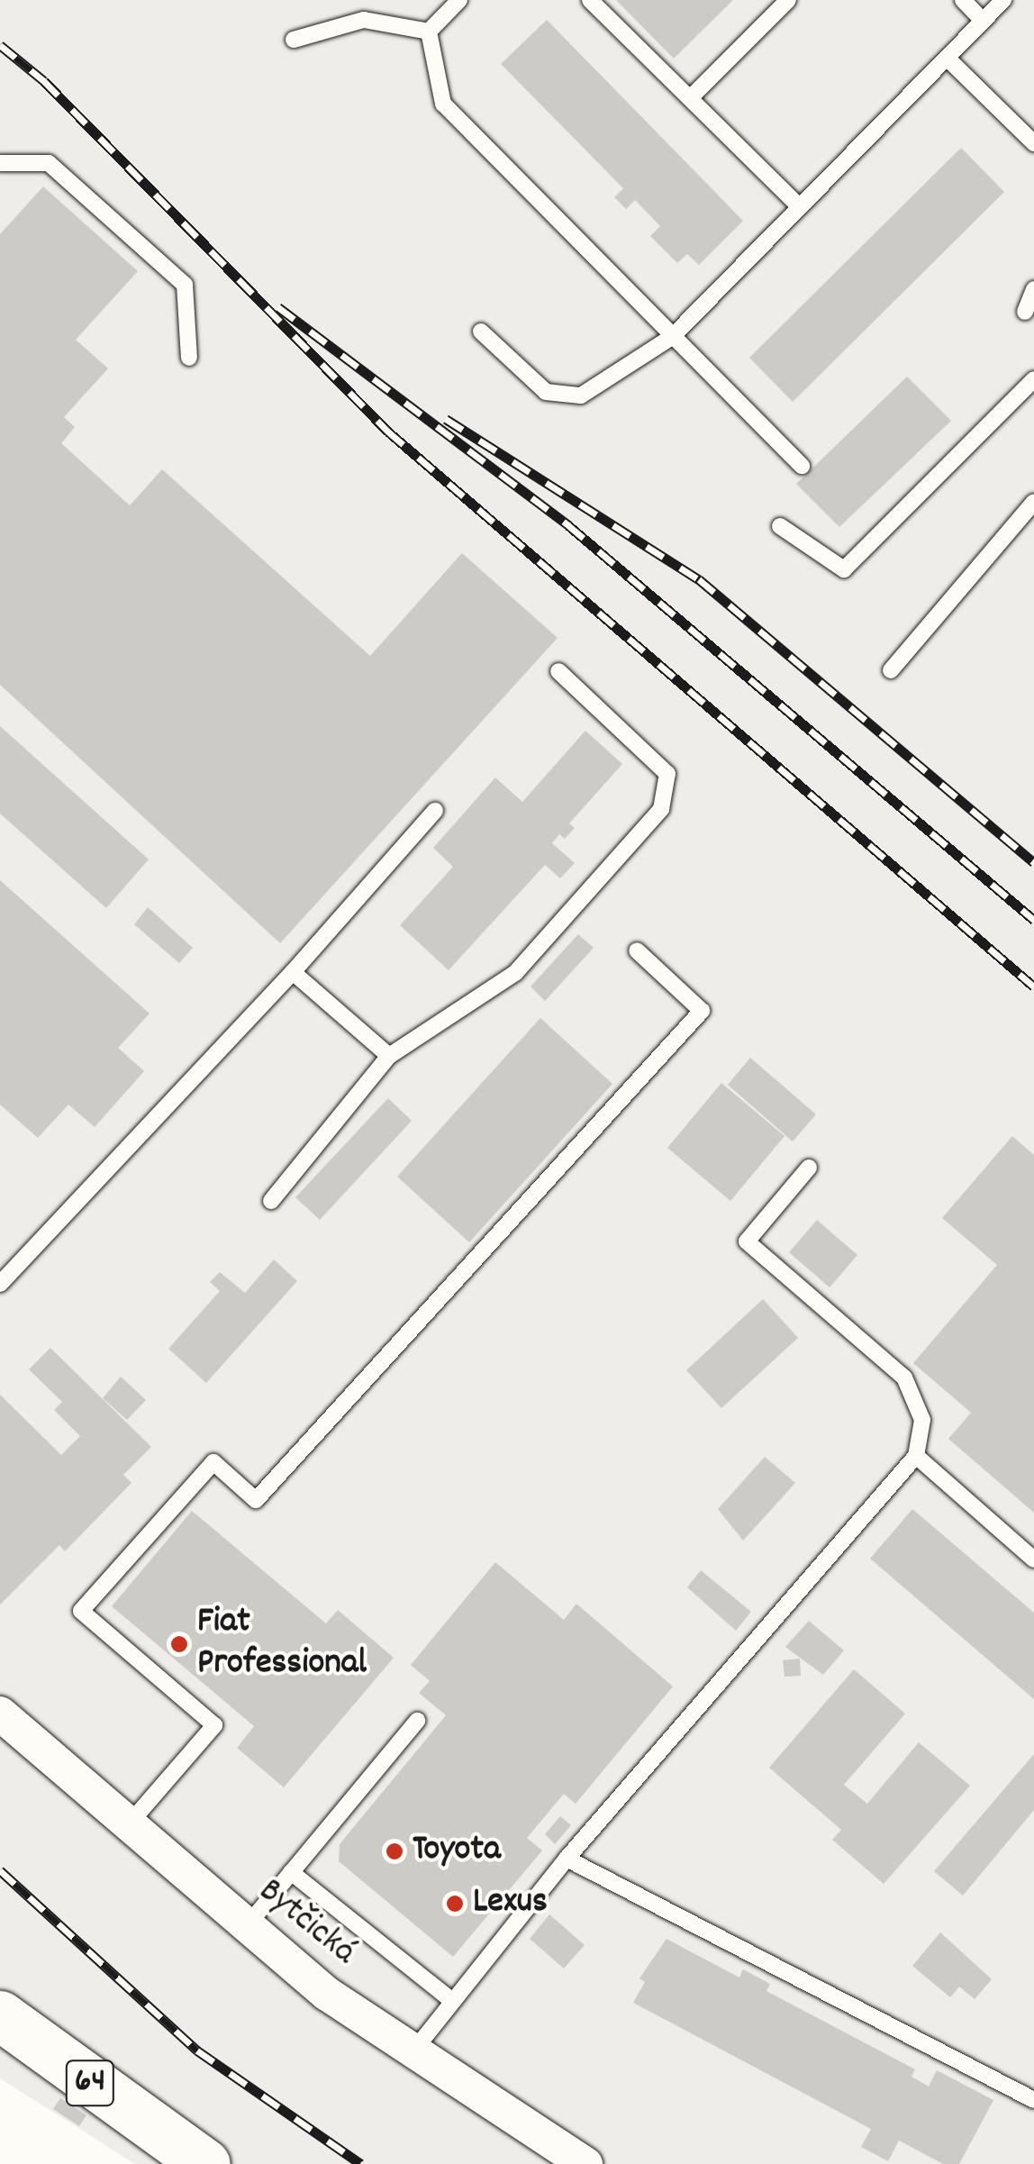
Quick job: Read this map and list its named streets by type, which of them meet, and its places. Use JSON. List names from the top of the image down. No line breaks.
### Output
{"streets":{"main road":["64"],"street":["Bytčická"]},"places":["Fiat Professional","Toyota","Lexus"]}
